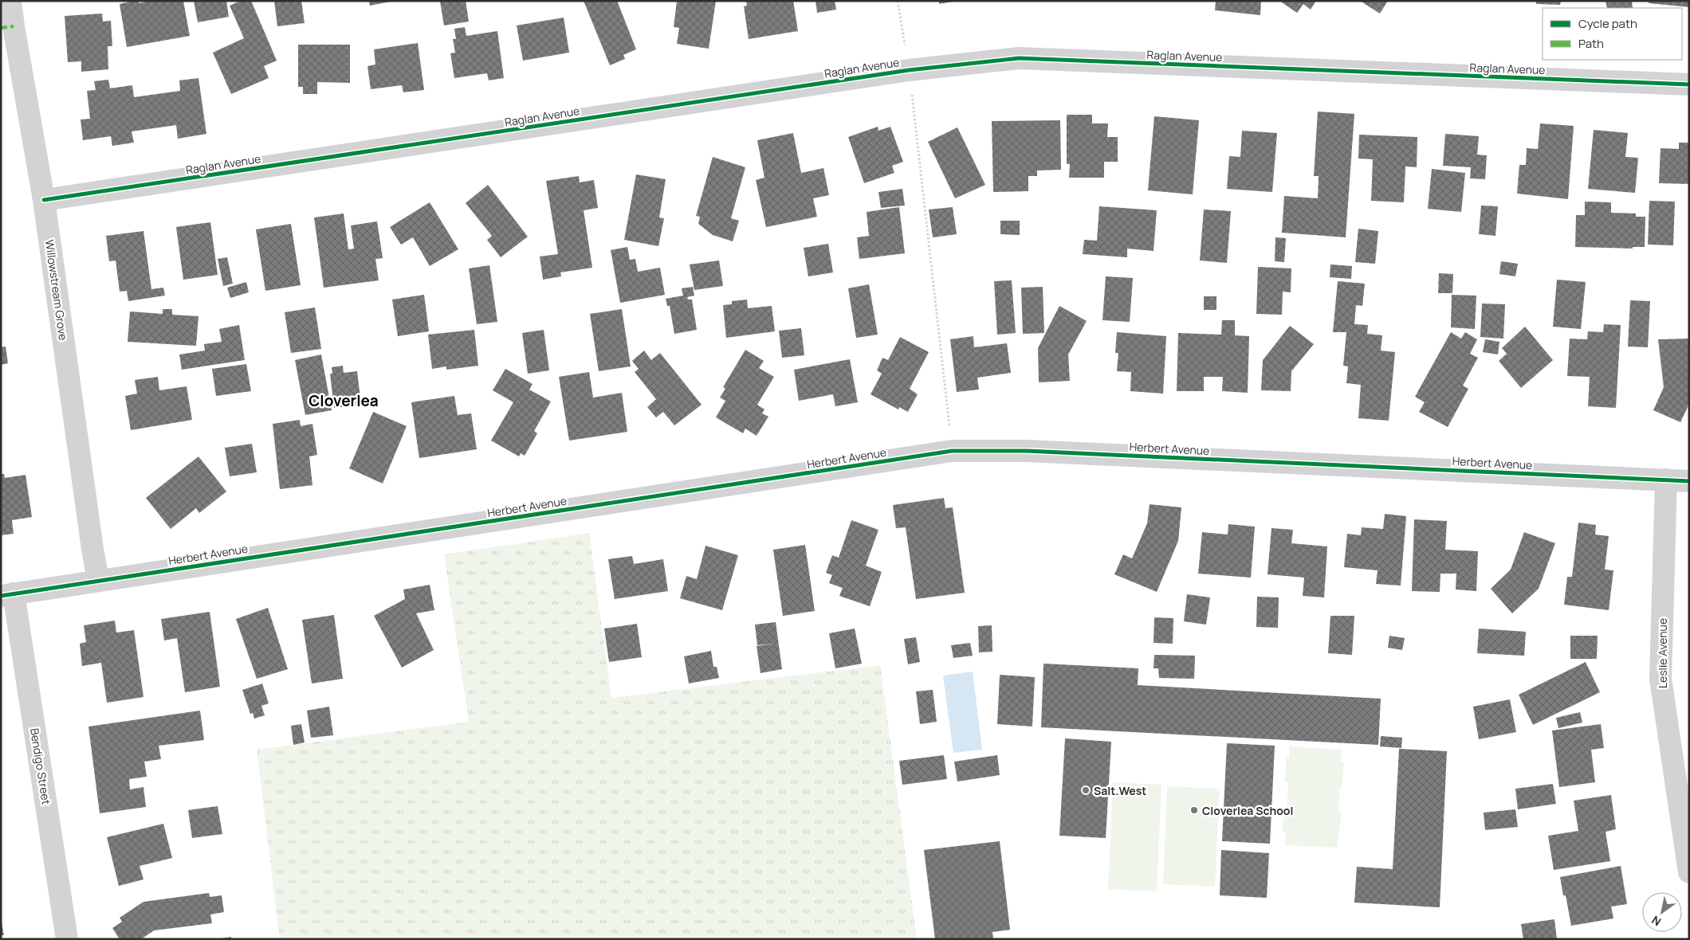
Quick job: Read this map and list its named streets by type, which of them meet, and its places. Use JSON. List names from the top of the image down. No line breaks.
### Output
{"streets":{"street":["Raglan Avenue","Willowstream Grove","Herbert Avenue","Leslie Avenue","Bendigo Street"]},"crossings":[["Raglan Avenue","Willowstream Grove"],["Willowstream Grove","Herbert Avenue"],["Herbert Avenue","Leslie Avenue"],["Herbert Avenue","Bendigo Street"]],"districts":["Cloverlea"],"places":["Salt.West","Cloverlea School"],"legend":["Cycle path","Path"],"north":"bottom left"}
